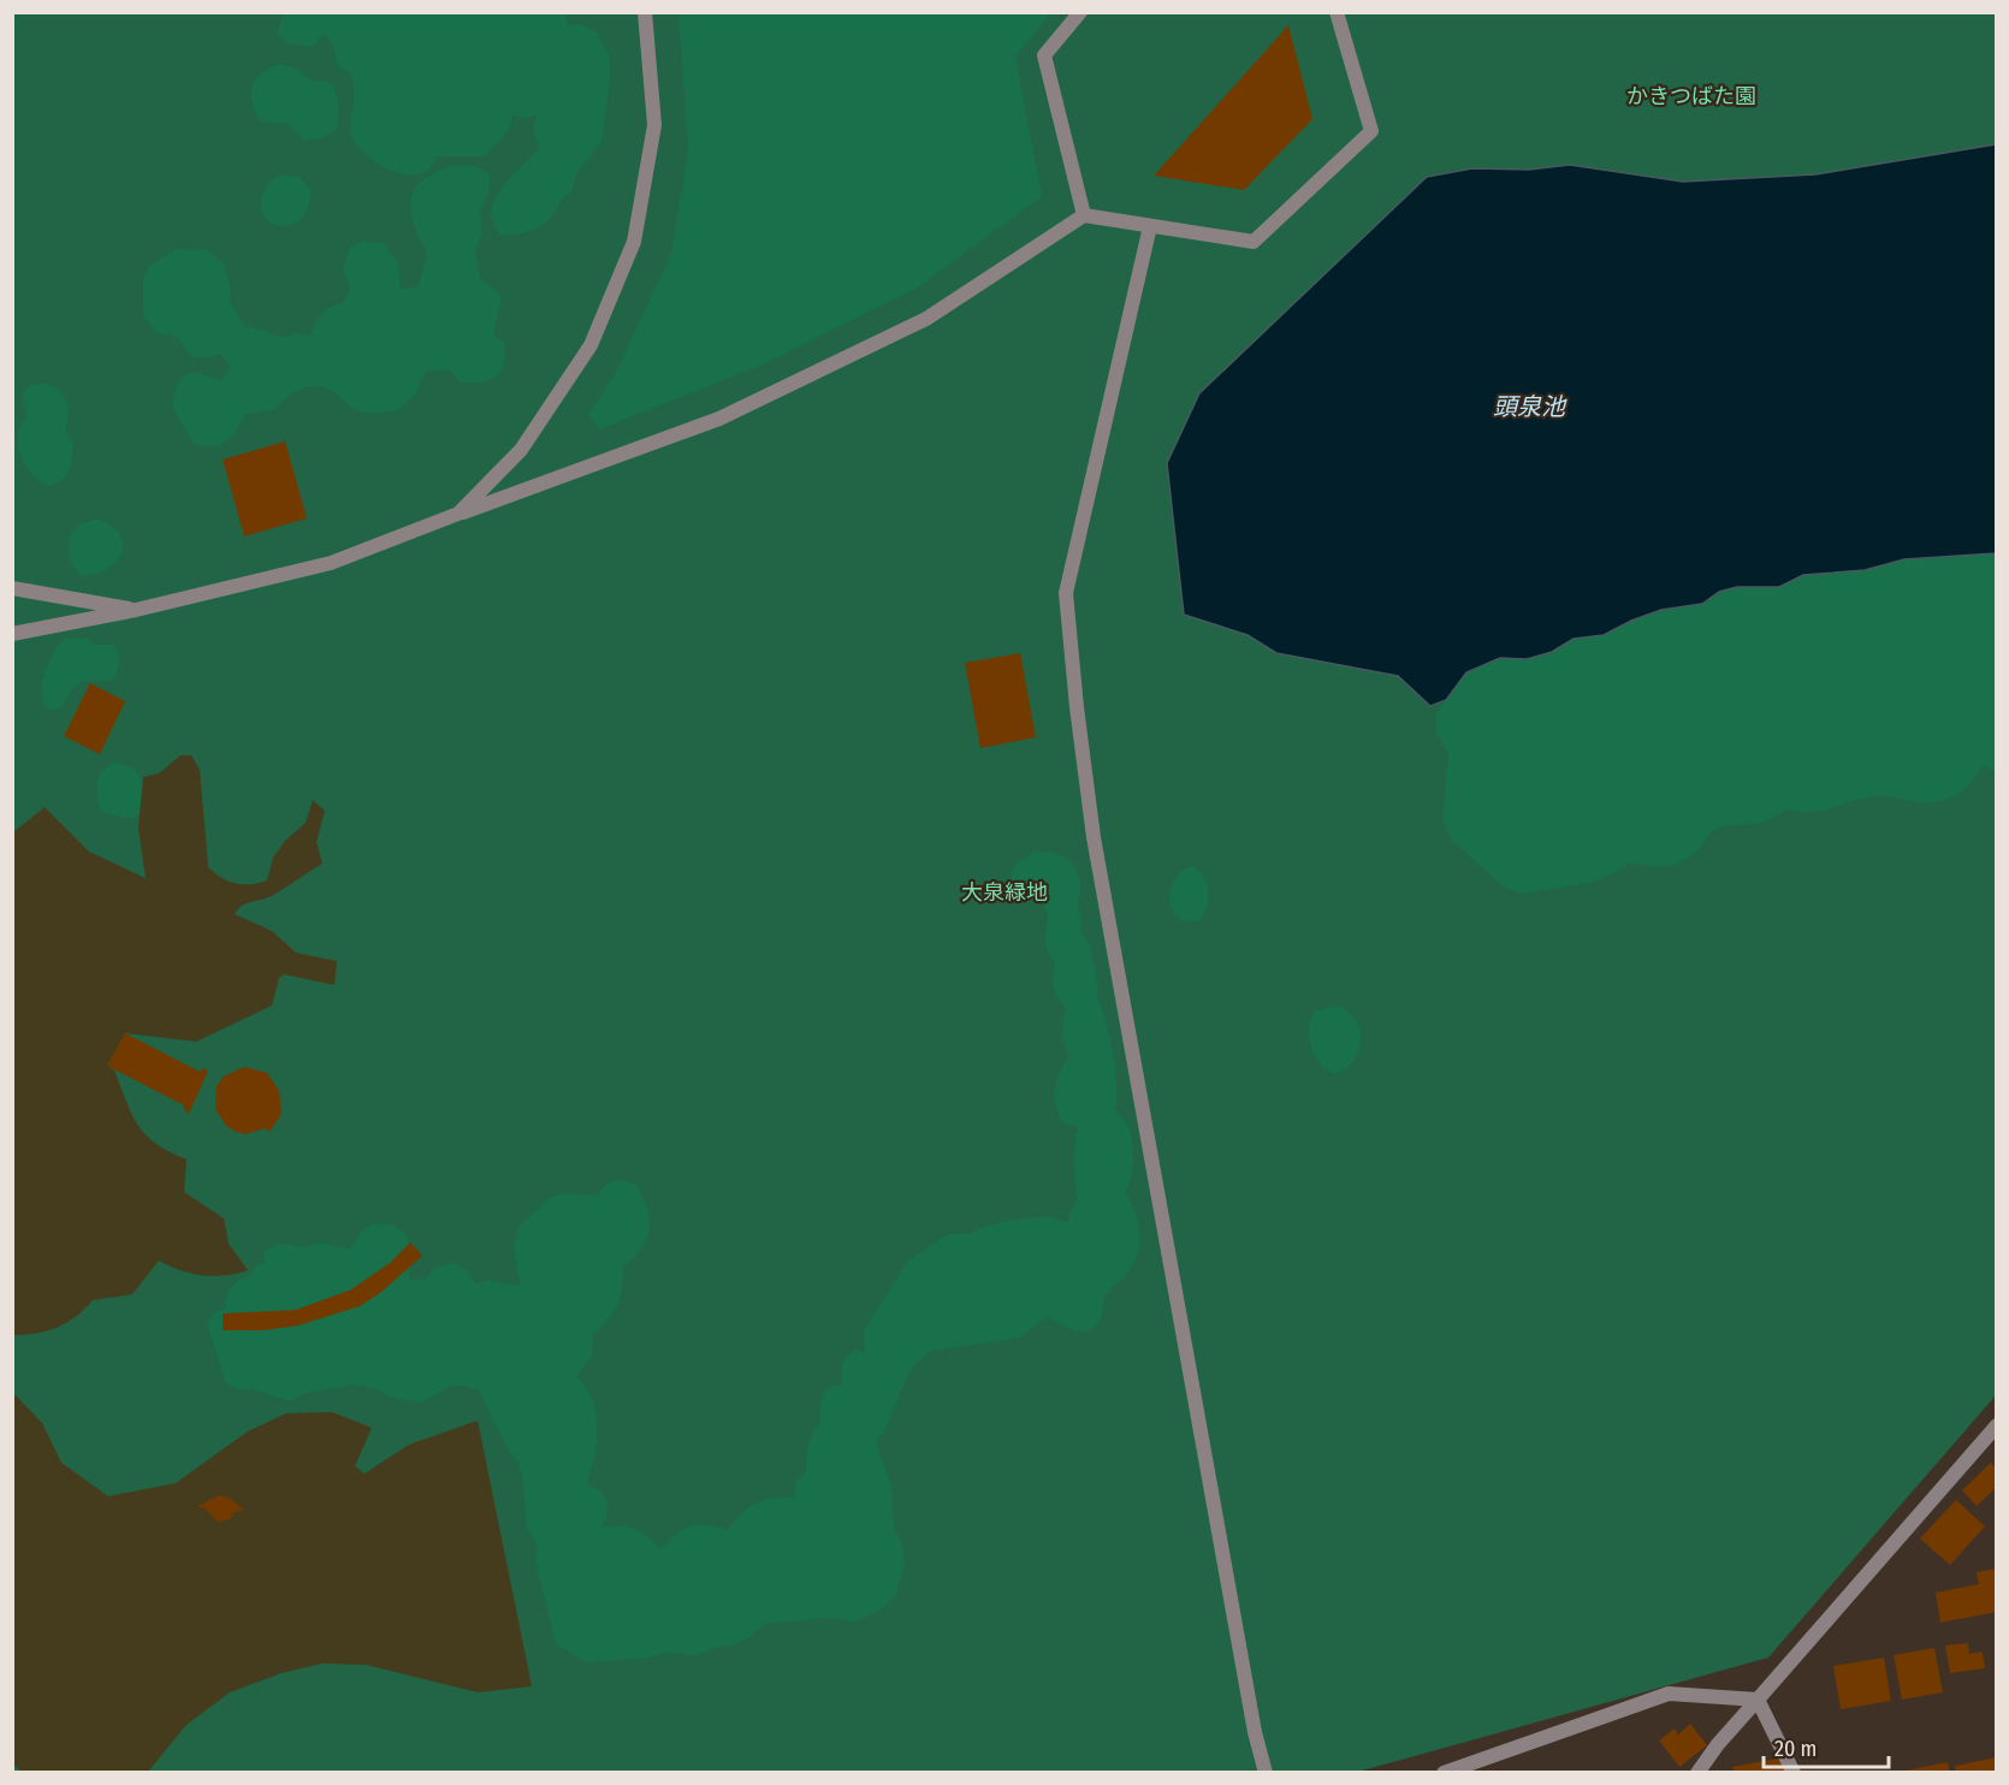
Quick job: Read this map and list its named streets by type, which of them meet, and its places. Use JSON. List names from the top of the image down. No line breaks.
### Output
{"water":["頭泉池"],"parks":["かきつばた園","大泉緑地"],"scale_bar":"20 m"}
